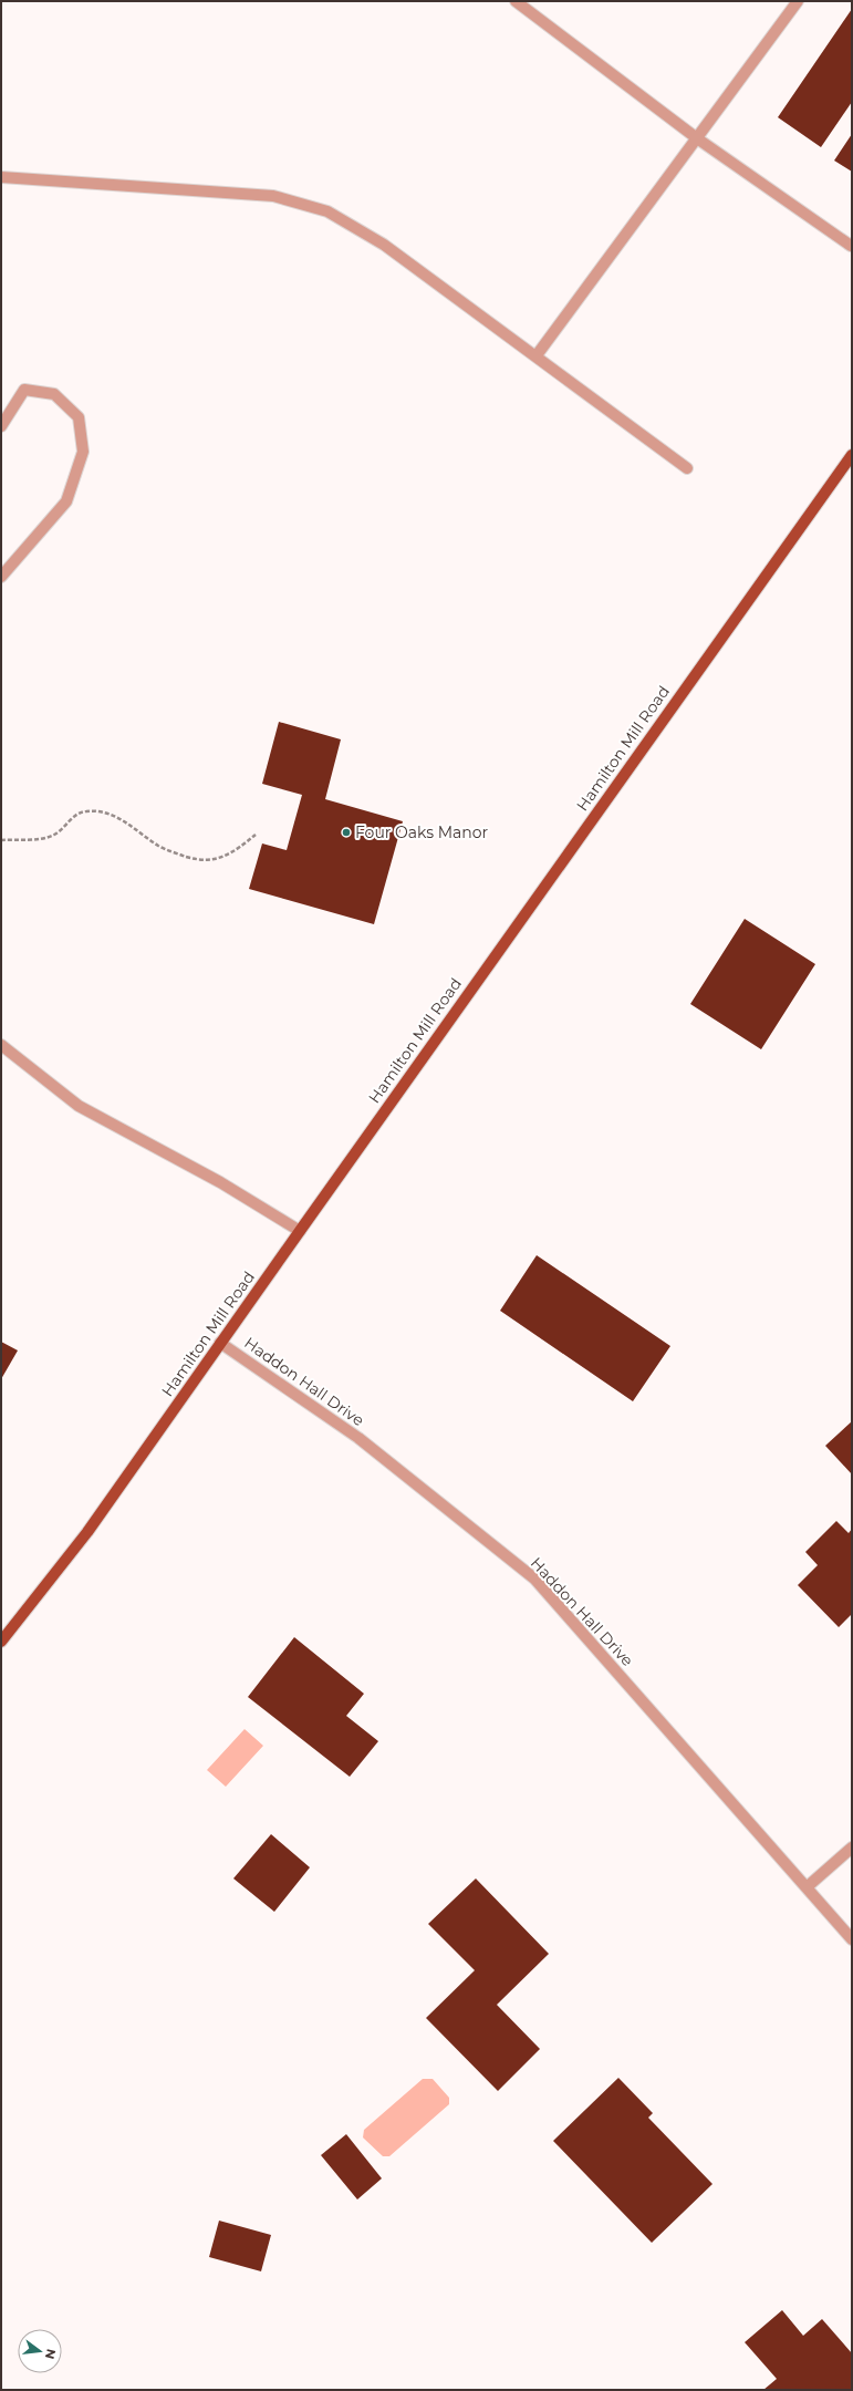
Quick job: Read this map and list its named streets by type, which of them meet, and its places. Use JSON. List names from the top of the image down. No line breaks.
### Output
{"streets":{"main road":["Hamilton Mill Road"],"street":["Haddon Hall Drive"]},"crossings":[["Hamilton Mill Road","Haddon Hall Drive"]],"places":["Four Oaks Manor"],"north":"right"}
